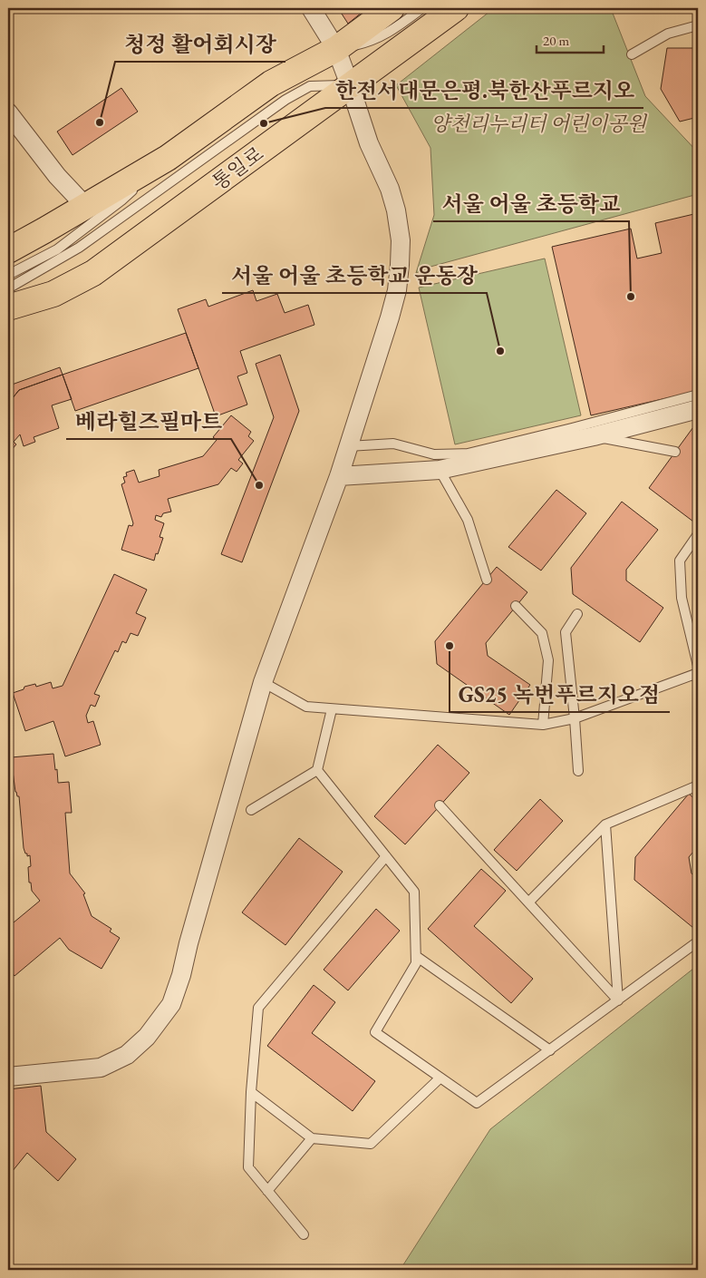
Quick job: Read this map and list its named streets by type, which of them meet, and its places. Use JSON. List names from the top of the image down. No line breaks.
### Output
{"streets":{"main road":["통일로"]},"parks":["양천리누리터 어린이공원"],"places":["청정 활어회시장","한전서대문은평.북한산푸르지오","서울 어울 초등학교","서울 어울 초등학교 운동장","베라힐즈필마트","GS25 녹번푸르지오점"],"scale_bar":"20 m"}
